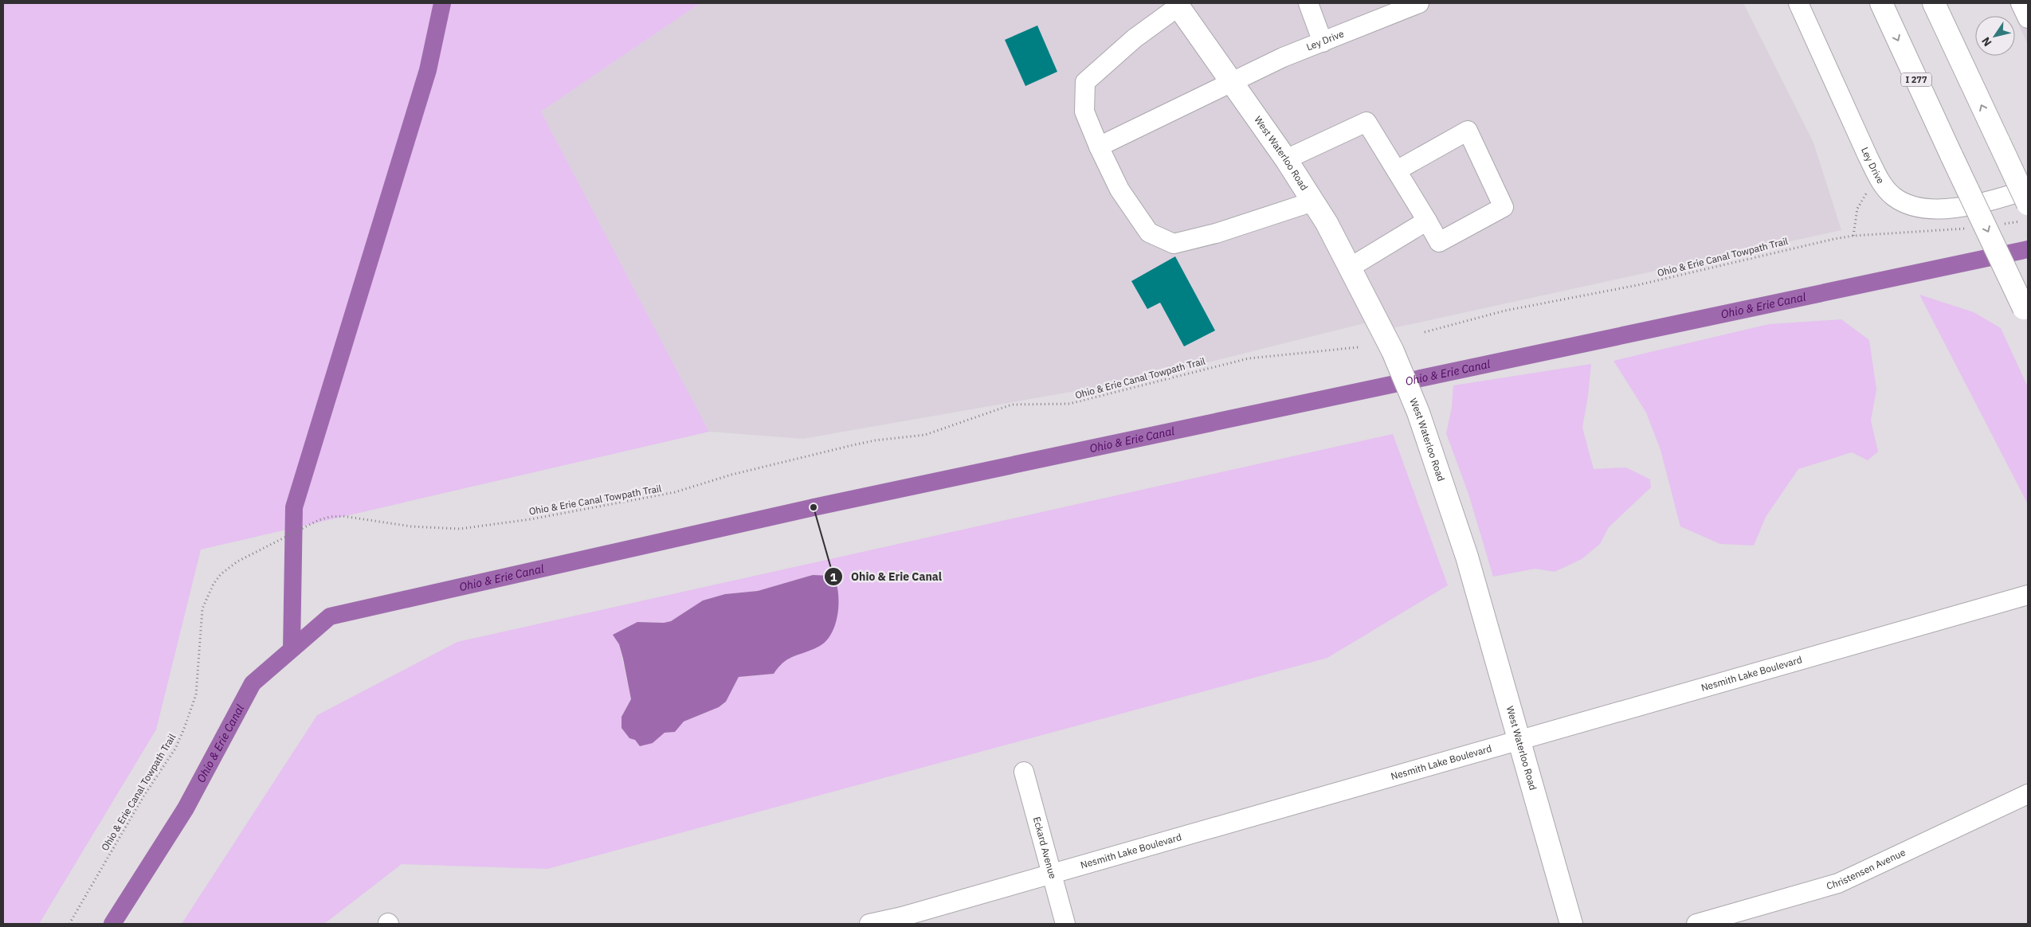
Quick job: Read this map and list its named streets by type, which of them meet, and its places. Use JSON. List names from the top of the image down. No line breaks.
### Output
{"streets":{"main road":["I 277","West Waterloo Road"],"street":["Ley Drive","Nesmith Lake Boulevard","Eckard Avenue","Christensen Avenue"],"path":["Ohio & Erie Canal Towpath Trail"]},"crossings":[["Ley Drive","West Waterloo Road"],["West Waterloo Road","Nesmith Lake Boulevard"],["Nesmith Lake Boulevard","Eckard Avenue"]],"water":["Ohio & Erie Canal"],"places":["Ohio & Erie Canal"],"north":"bottom left"}
